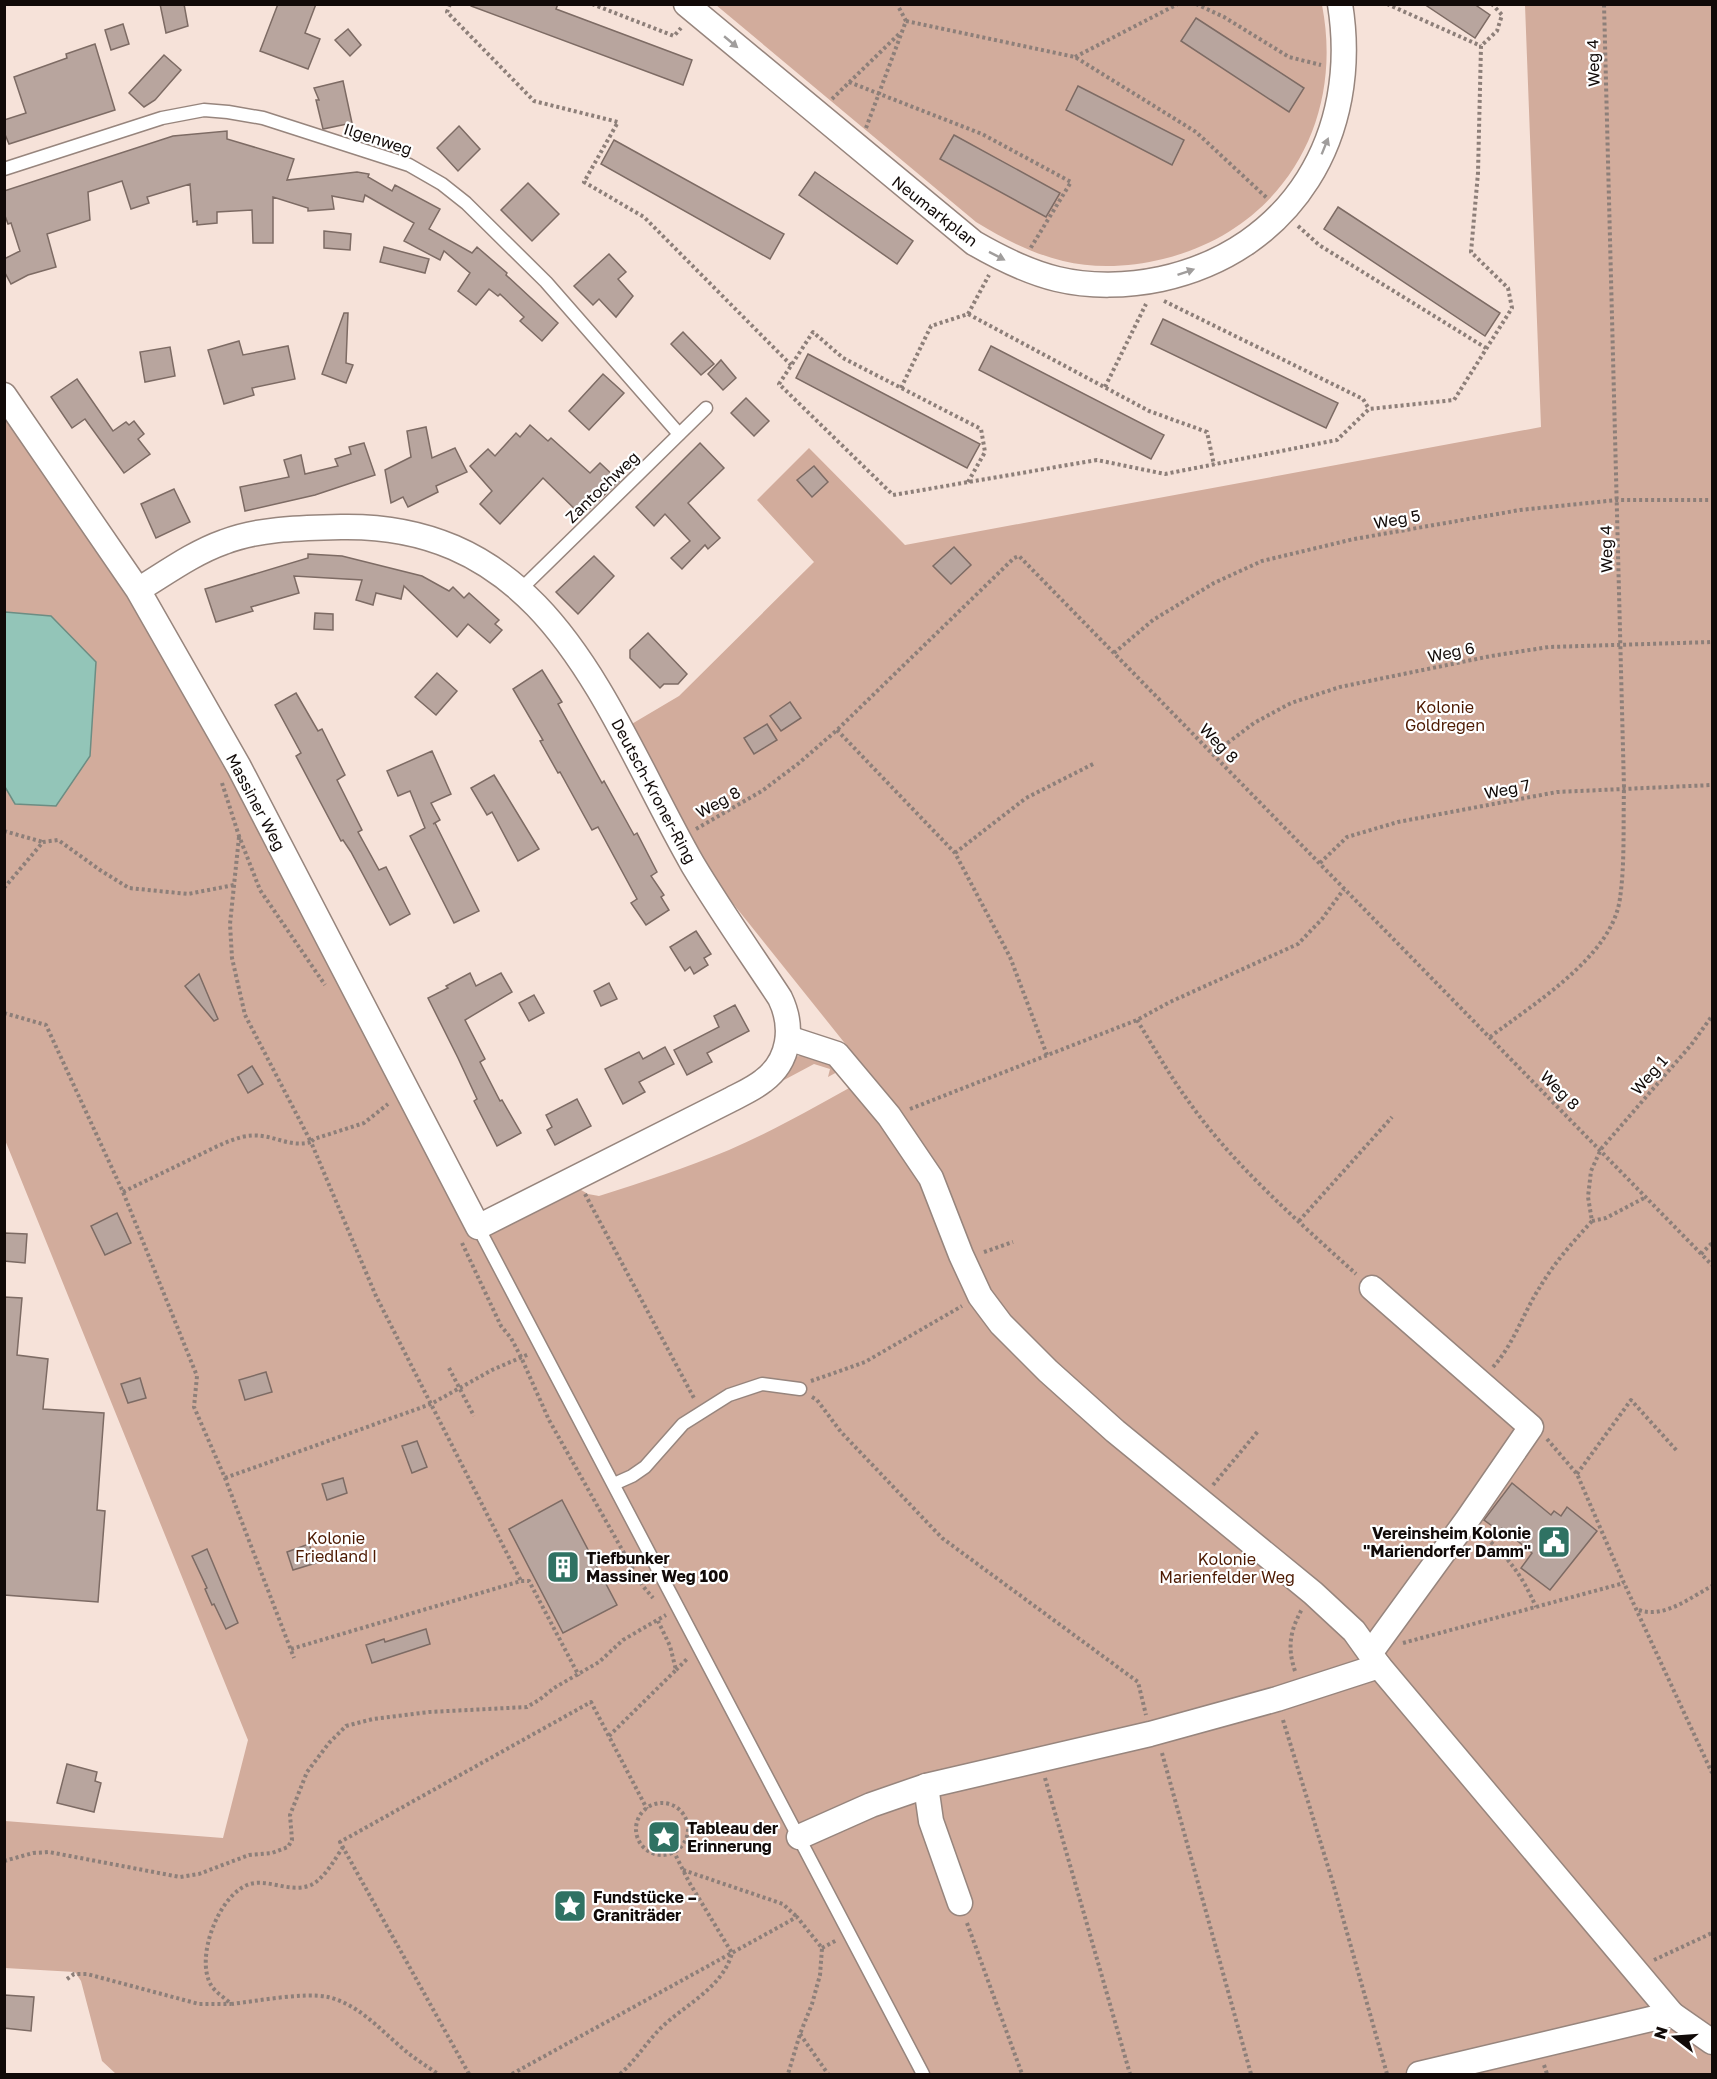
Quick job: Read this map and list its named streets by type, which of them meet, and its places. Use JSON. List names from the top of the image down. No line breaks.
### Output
{"streets":{"street":["Neumarkplan","Deutsch-Kroner-Ring","Massiner Weg"],"lane":["Ilgenweg","Zantochweg"],"path":["Weg 4","Weg 5","Weg 6","Weg 8","Weg 7","Weg 1"]},"crossings":[["Weg 4","Weg 5"],["Weg 4","Weg 6"],["Weg 4","Weg 8"],["Weg 4","Weg 7"],["Ilgenweg","Zantochweg"],["Zantochweg","Deutsch-Kroner-Ring"],["Weg 5","Weg 8"],["Weg 6","Weg 8"],["Weg 8","Weg 7"],["Weg 8","Deutsch-Kroner-Ring"],["Weg 8","Weg 1"],["Deutsch-Kroner-Ring","Massiner Weg"]],"parks":["Kolonie Goldregen","Kolonie Friedland I","Kolonie Marienfelder Weg"],"places":{"public building":["Vereinsheim Kolonie \"Mariendorfer Damm\""],"building":["Tiefbunker Massiner Weg 100"],"place":["Tableau der Erinnerung","Fundstücke – Graniträder"]},"north":"left"}
